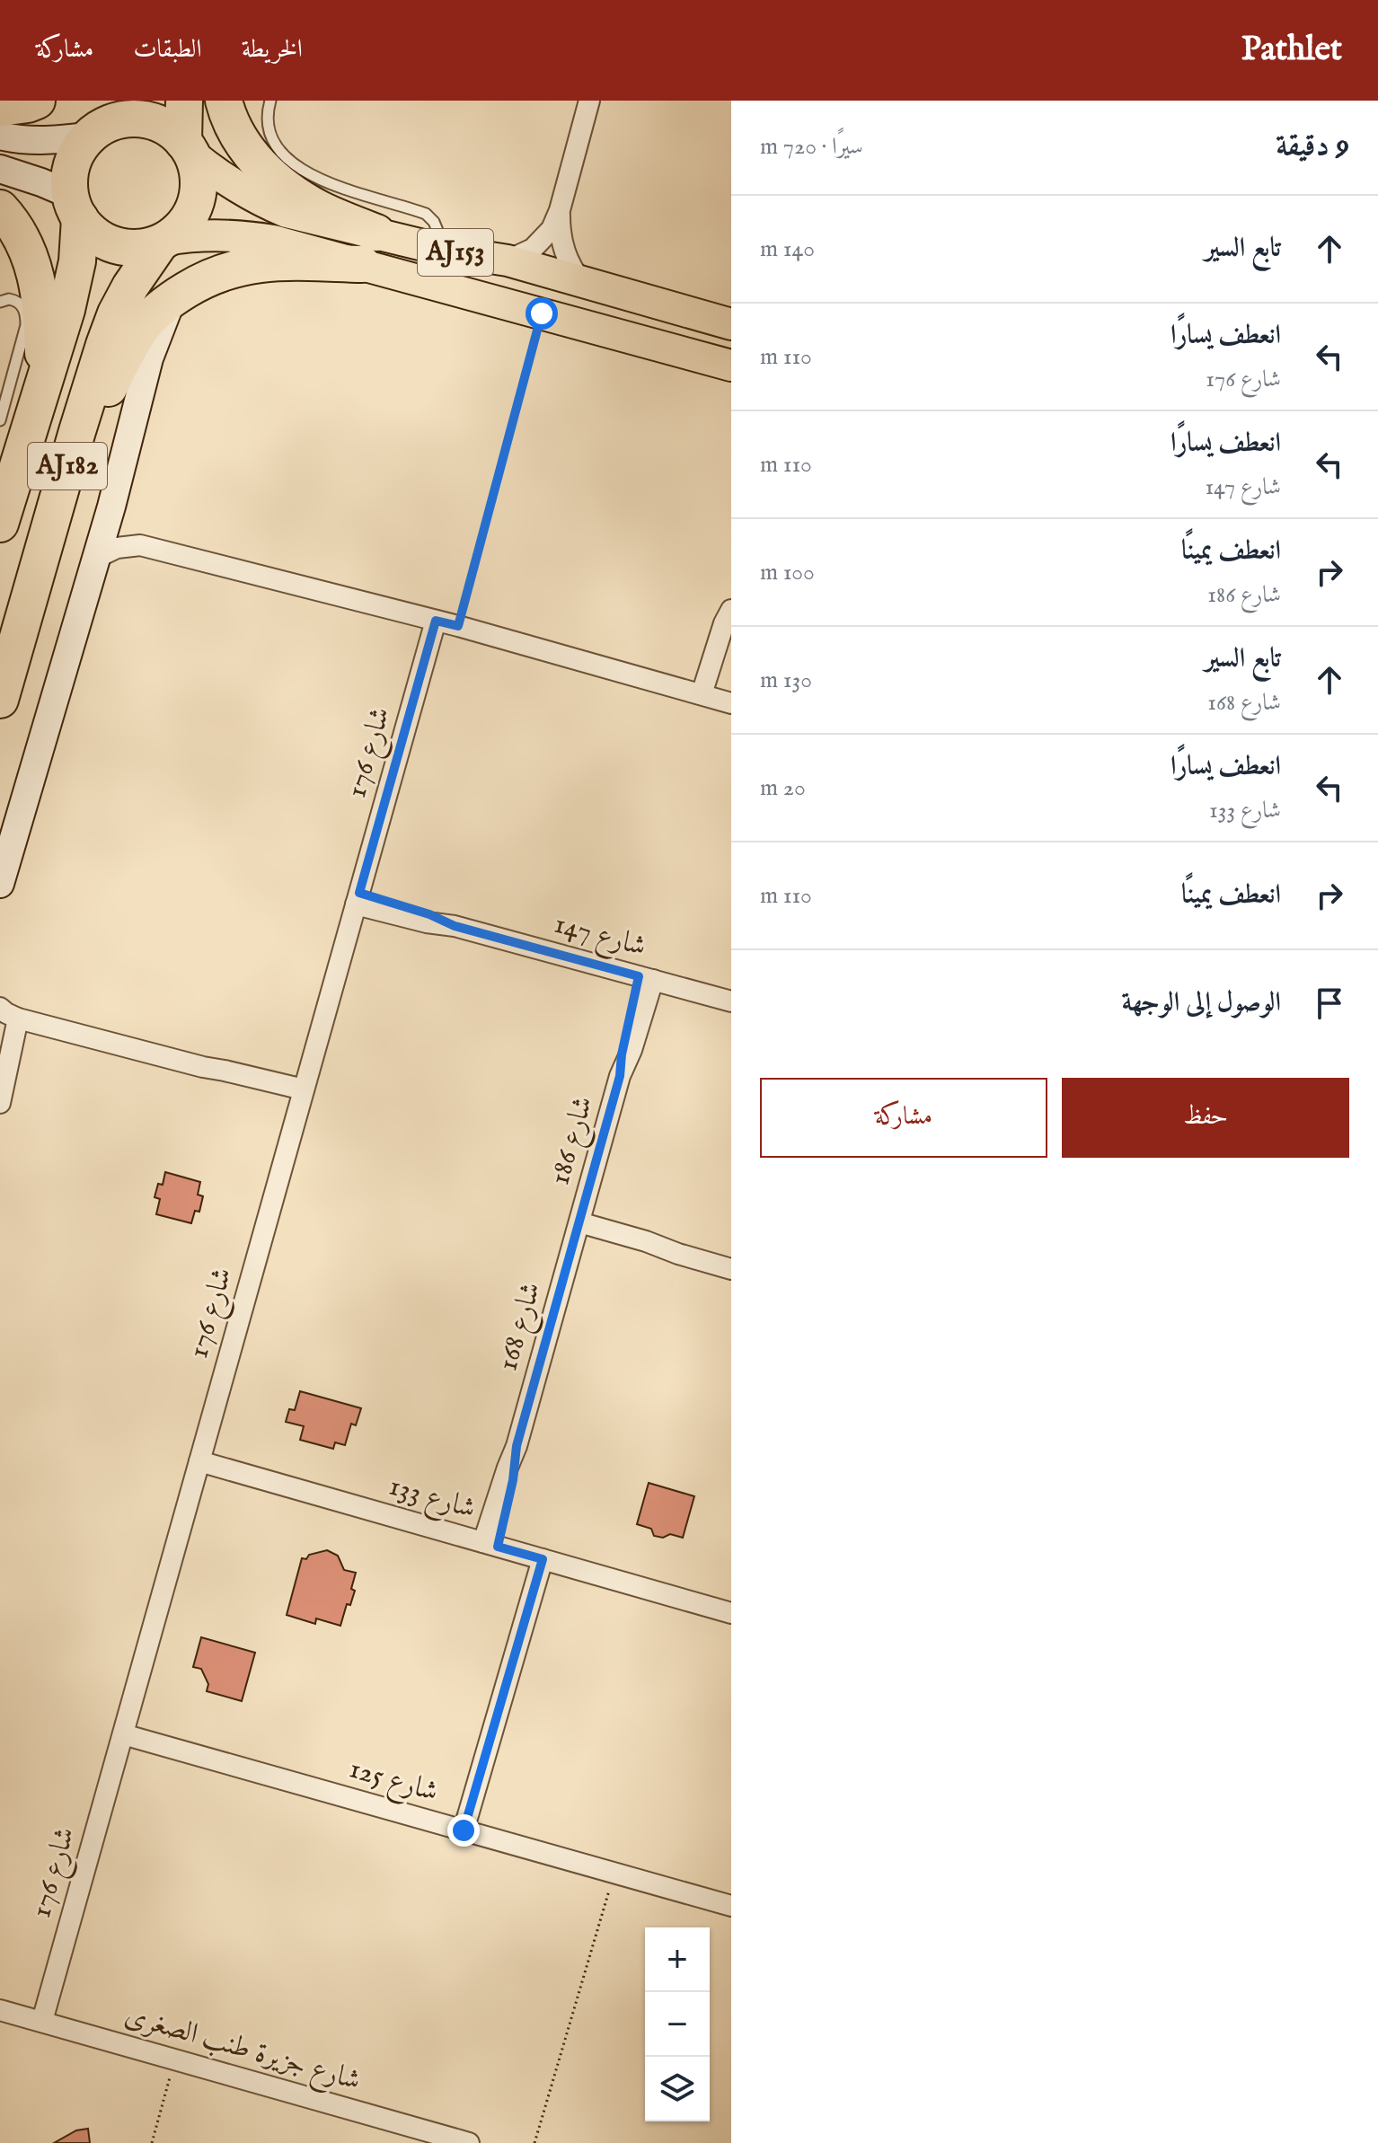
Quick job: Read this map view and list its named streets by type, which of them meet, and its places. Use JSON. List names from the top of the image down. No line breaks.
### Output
{"streets":{"highway":["AJ182"],"main road":["AJ153"],"street":["شارع 176","شارع 147","شارع 186","شارع 168","شارع 133","شارع 125","شارع جزيرة طنب الصغرى"]},"crossings":[["AJ153","AJ182"],["شارع 176","شارع 147"],["شارع 176","شارع 133"],["شارع 176","شارع 125"],["شارع 176","شارع جزيرة طنب الصغرى"],["شارع 147","شارع 186"],["شارع 186","شارع 168"],["شارع 168","شارع 133"]],"page":{"header":"Pathlet","nav":["الخريطة","الطبقات","مشاركة"],"heading":["9 دقيقة","سيرًا · 720 m"],"list":[["تابع السير","140 m"],["انعطف يسارًا","شارع 176","110 m"],["انعطف يسارًا","شارع 147","110 m"],["انعطف يمينًا","شارع 186","100 m"],["تابع السير","شارع 168","130 m"],["انعطف يسارًا","شارع 133","20 m"],["انعطف يمينًا","110 m"],"الوصول إلى الوجهة"],"buttons":["حفظ","مشاركة"],"map_buttons":["+","−"]}}
